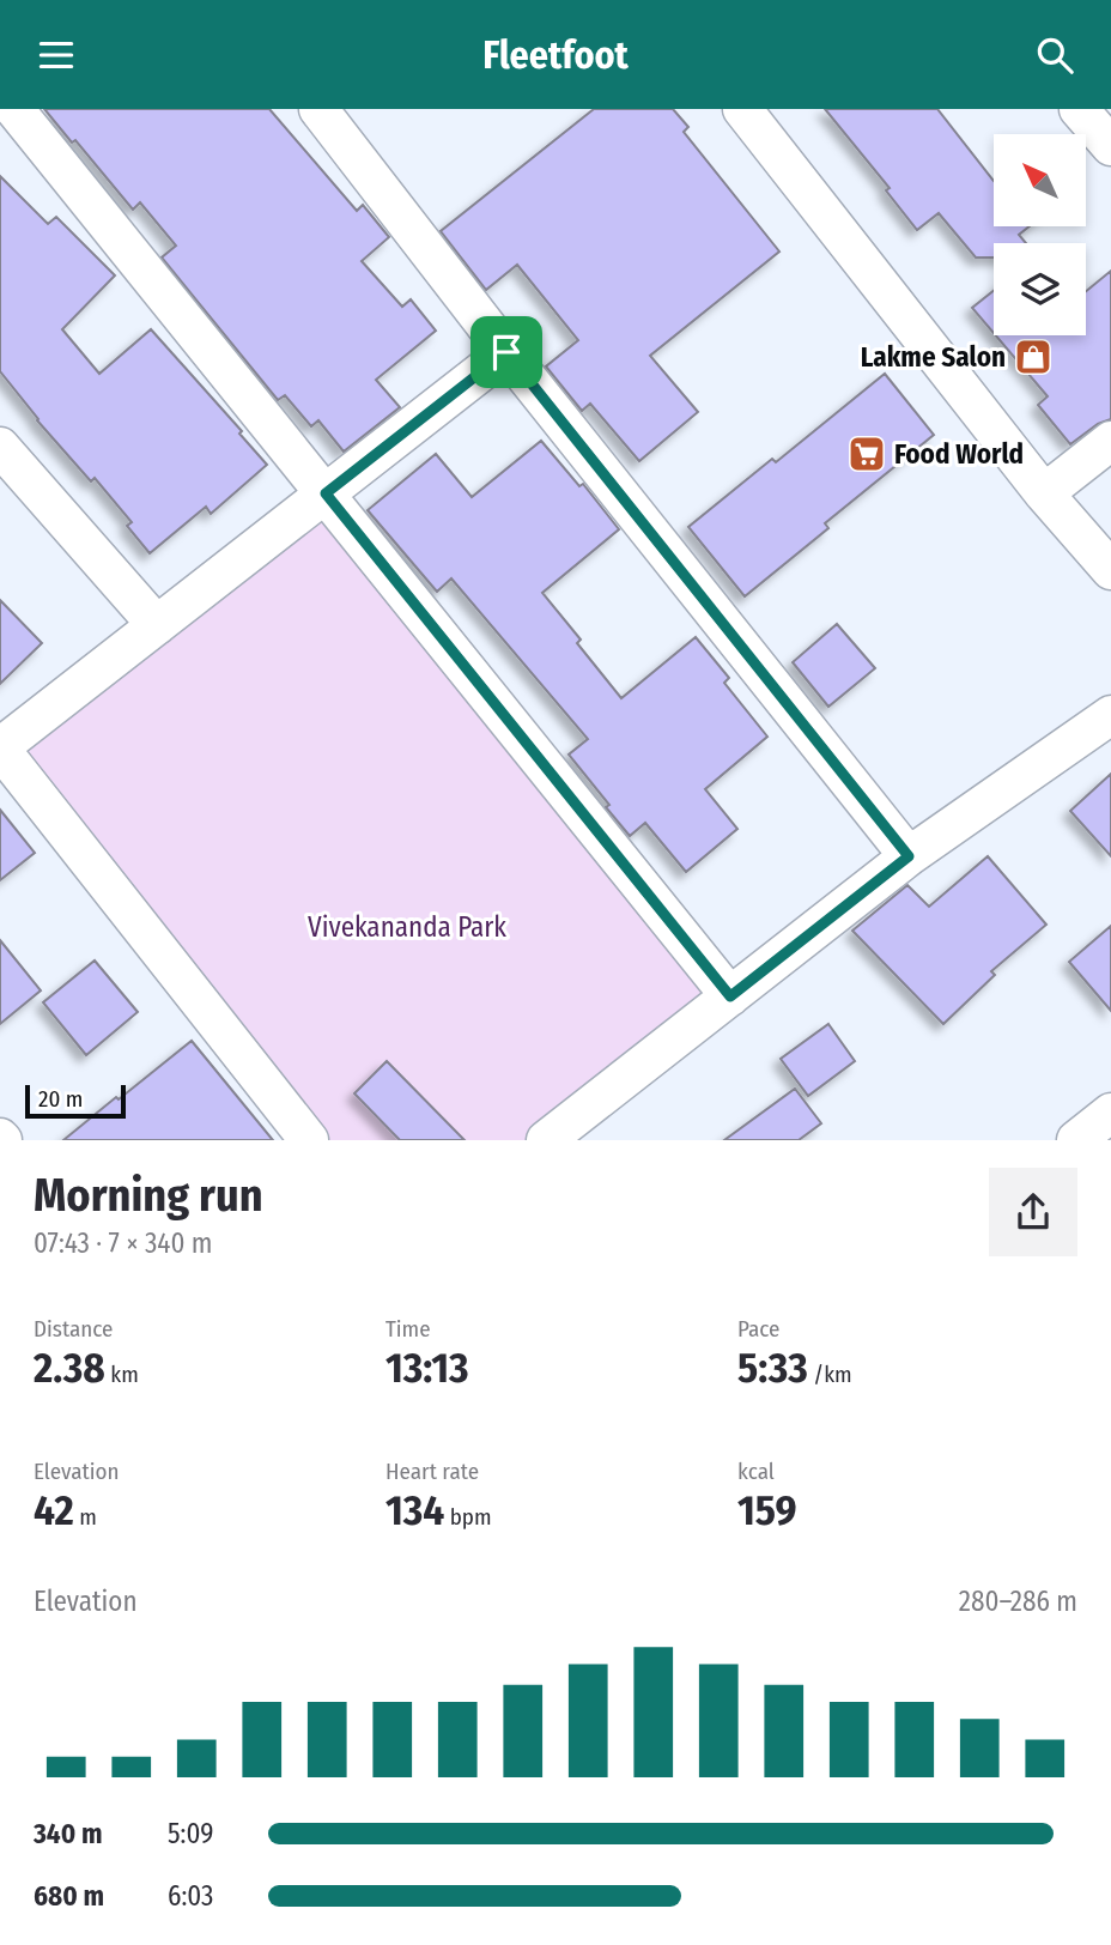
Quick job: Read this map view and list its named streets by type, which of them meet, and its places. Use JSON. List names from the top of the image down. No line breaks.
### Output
{"parks":["Vivekananda Park"],"places":{"shop":["Lakme Salon"],"supermarket":["Food World"]},"scale_bar":"20 m","north":"top left","page":{"header":"Fleetfoot","scale":"20 m","heading":["Morning run","07:43 · 7 × 340 m"],"stats":[["Distance","2.38 km"],["Time","13:13"],["Pace","5:33 /km"],["Elevation","42 m"],["Heart rate","134 bpm"],["kcal","159"]],"chart":["Elevation","280–286 m"],"list":[{"name":"340 m","note":"5:09"},{"name":"680 m","note":"6:03"}]}}
